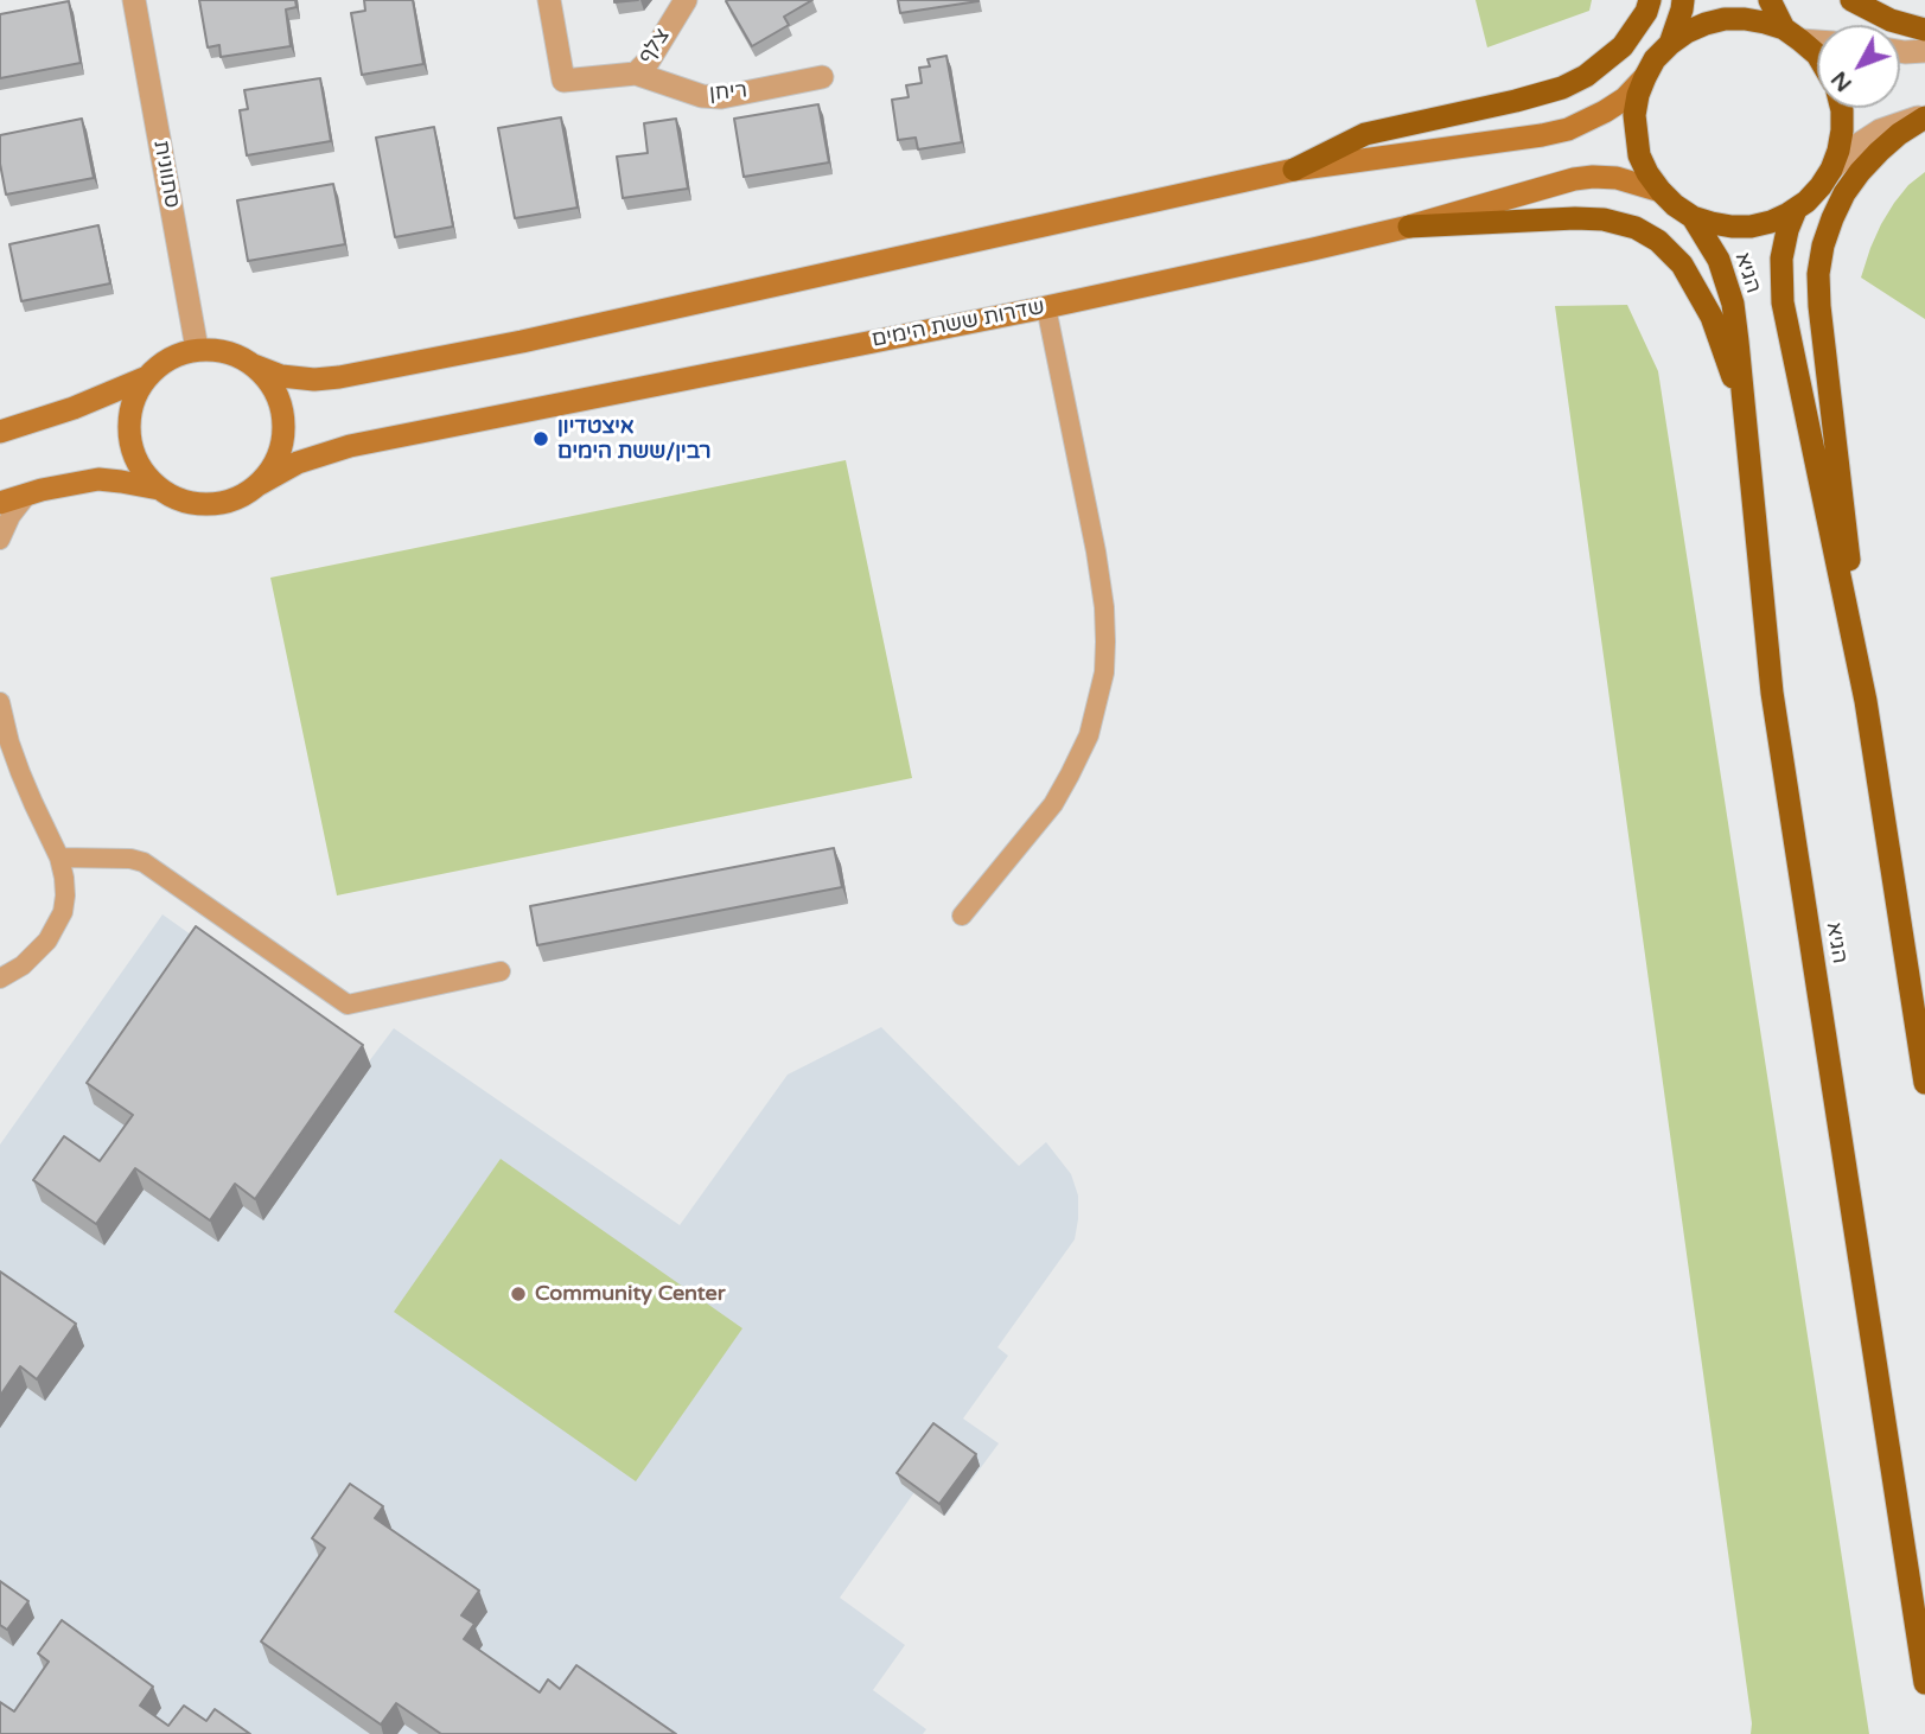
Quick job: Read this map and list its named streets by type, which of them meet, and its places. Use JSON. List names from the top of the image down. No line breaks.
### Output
{"streets":{"highway":["הגיא"],"main road":["שדרות ששת הימים"],"street":["צלף","ריחן","סתוונית"]},"crossings":[["צלף","ריחן"],["סתוונית","שדרות ששת הימים"]],"places":["איצטדיון רבין/ששת הימים","Community Center"],"north":"bottom left"}
